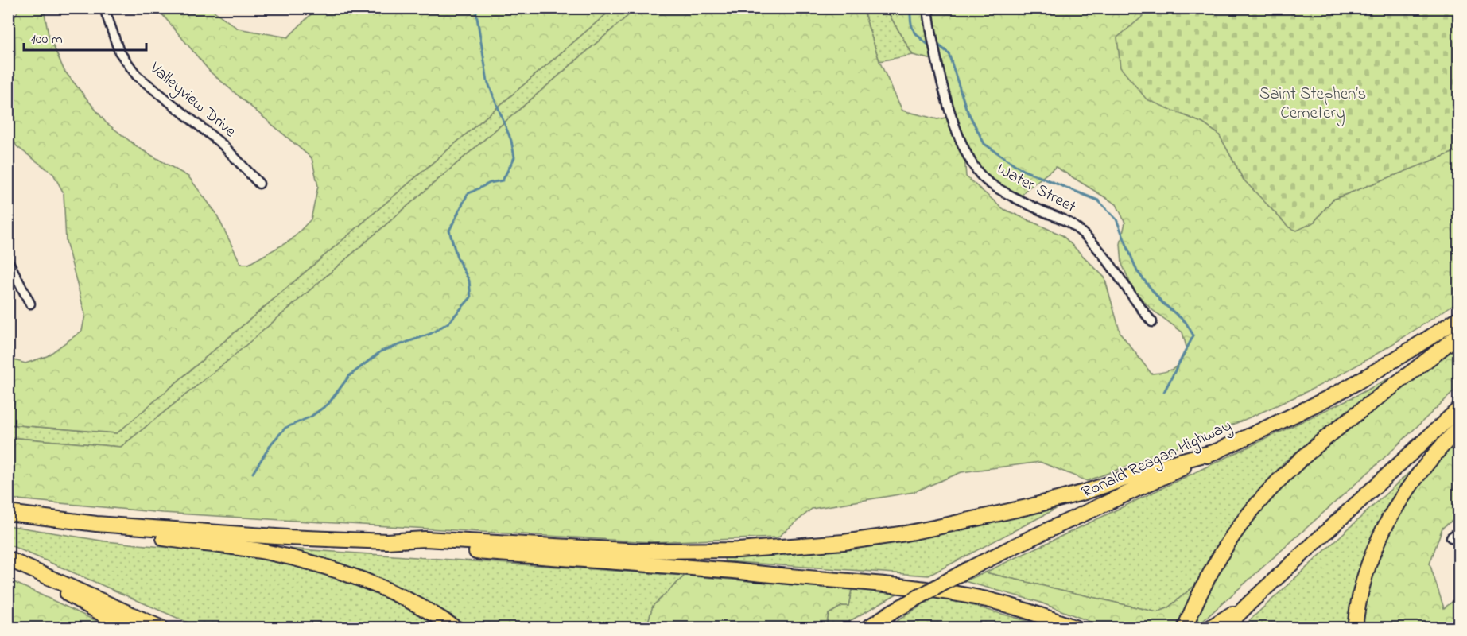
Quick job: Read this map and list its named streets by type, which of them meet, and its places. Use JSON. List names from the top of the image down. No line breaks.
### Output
{"streets":{"highway":["Ronald Reagan Highway"],"street":["Valleyview Drive","Water Street"]},"parks":["Saint Stephen’s Cemetery"],"scale_bar":"100 m"}
